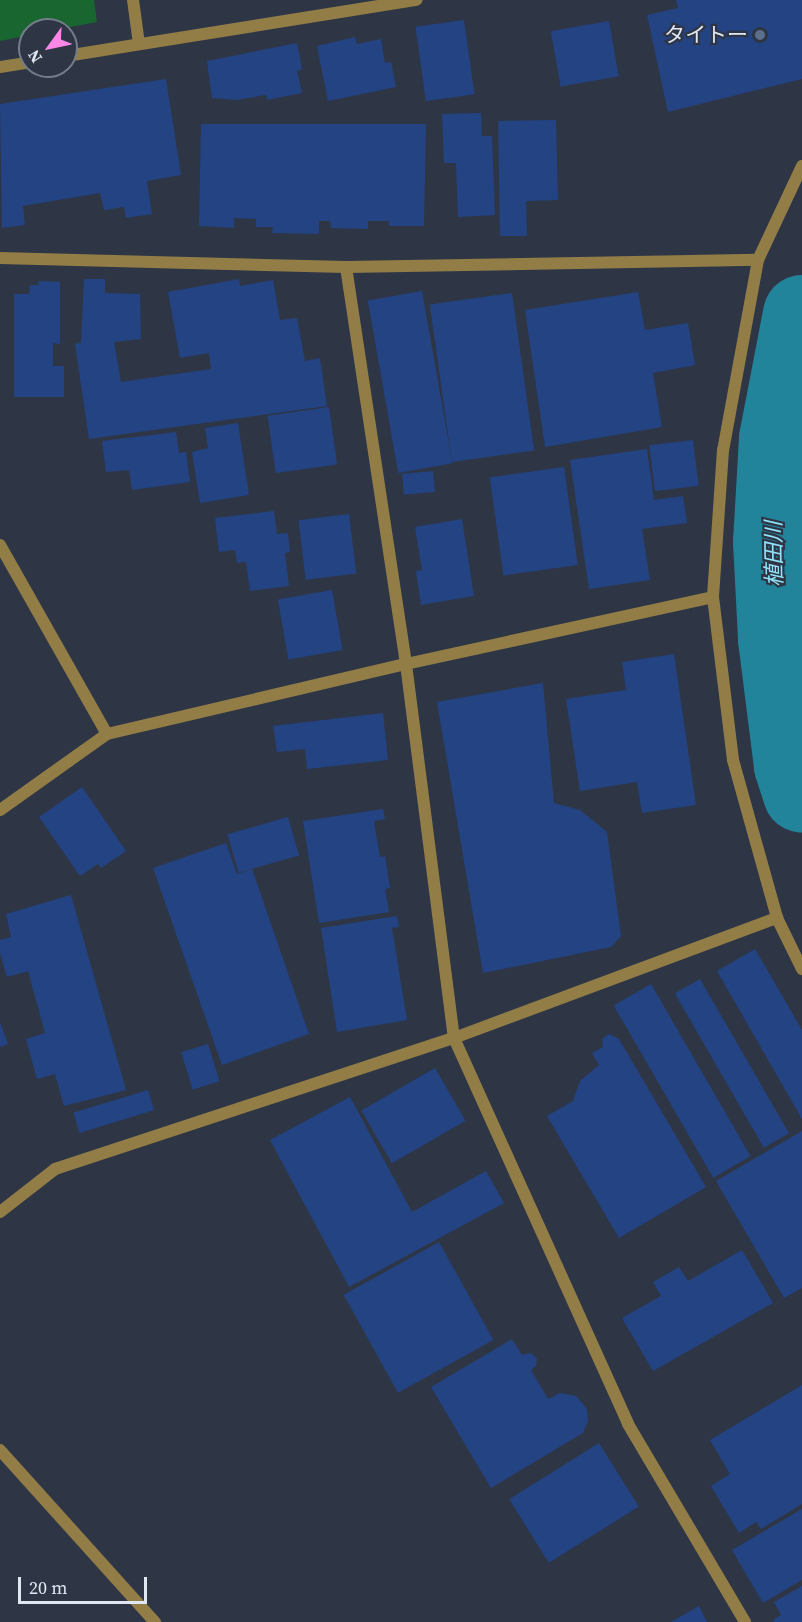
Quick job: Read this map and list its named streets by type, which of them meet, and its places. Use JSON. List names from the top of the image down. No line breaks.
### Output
{"water":["植田川"],"places":["タイトー"],"scale_bar":"20 m","north":"bottom left"}
